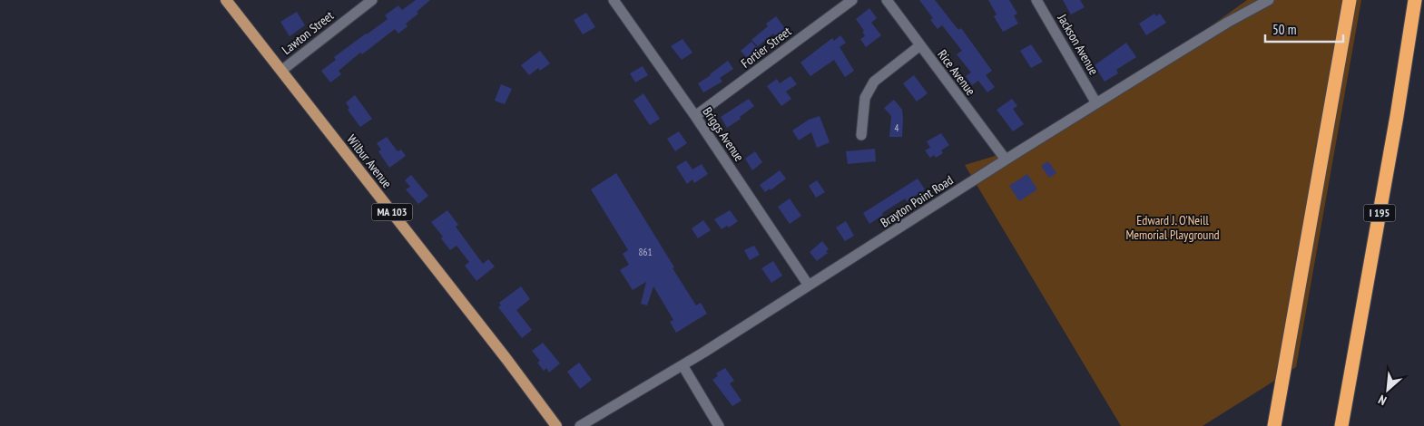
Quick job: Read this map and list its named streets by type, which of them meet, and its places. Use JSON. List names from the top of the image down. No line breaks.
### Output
{"streets":{"highway":["I 195"],"main road":["Wilbur Avenue","MA 103"],"street":["Lawton Street","Jackson Avenue","Fortier Street","Rice Avenue","Briggs Avenue","Brayton Point Road"]},"crossings":[["Lawton Street","Wilbur Avenue"],["Jackson Avenue","Brayton Point Road"],["Fortier Street","Briggs Avenue"],["Rice Avenue","Brayton Point Road"],["Briggs Avenue","Brayton Point Road"]],"parks":["Edward J. O'Neill Memorial Playground"],"house_numbers":["4","861"],"scale_bar":"50 m","north":"bottom left"}
